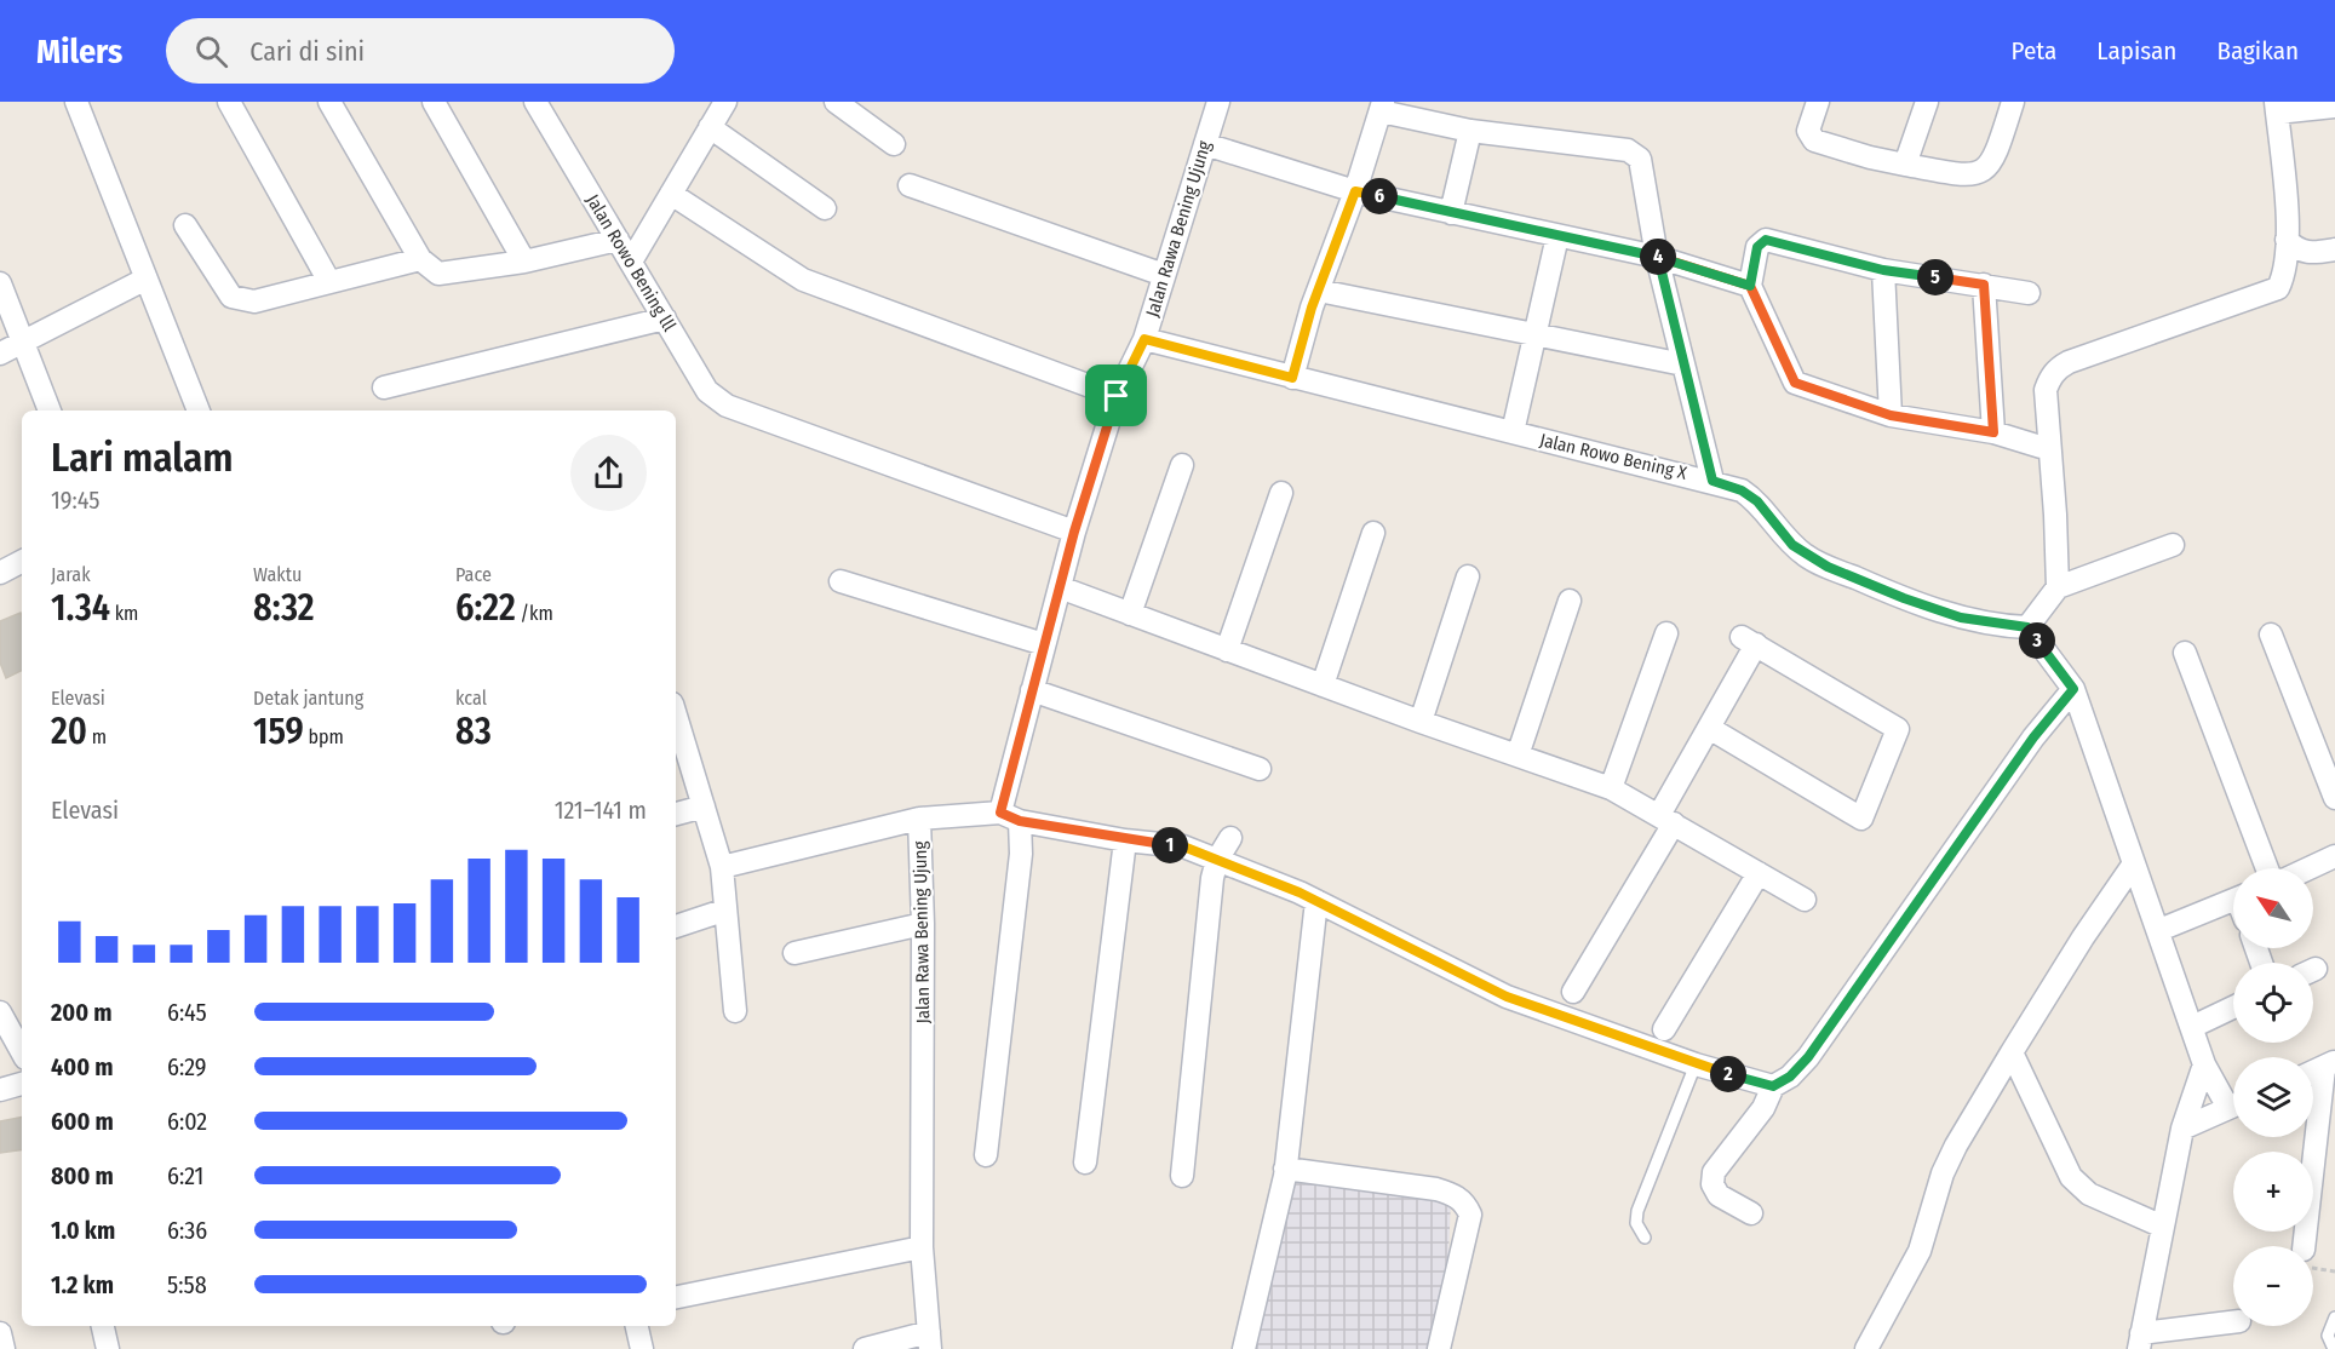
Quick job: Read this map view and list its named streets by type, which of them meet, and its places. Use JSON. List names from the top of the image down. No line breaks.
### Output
{"streets":{"street":["Jalan Rawa Bening Ujung","Jalan Rowo Bening lll","Jalan Rowo Bening X"]},"crossings":[["Jalan Rawa Bening Ujung","Jalan Rowo Bening lll"],["Jalan Rawa Bening Ujung","Jalan Rowo Bening X"]],"north":"top left","page":{"header":"Milers","search":"Cari di sini","nav":["Peta","Lapisan","Bagikan"],"pins":["6","4","5","3","1","2"],"heading":["Lari malam","19:45"],"stats":[["Jarak","1.34 km"],["Waktu","8:32"],["Pace","6:22 /km"],["Elevasi","20 m"],["Detak jantung","159 bpm"],["kcal","83"]],"chart":["Elevasi","121–141 m"],"map_buttons":["+","−"],"list":[{"name":"200 m","note":"6:45"},{"name":"400 m","note":"6:29"},{"name":"600 m","note":"6:02"},{"name":"800 m","note":"6:21"},{"name":"1.0 km","note":"6:36"},{"name":"1.2 km","note":"5:58"}]}}
